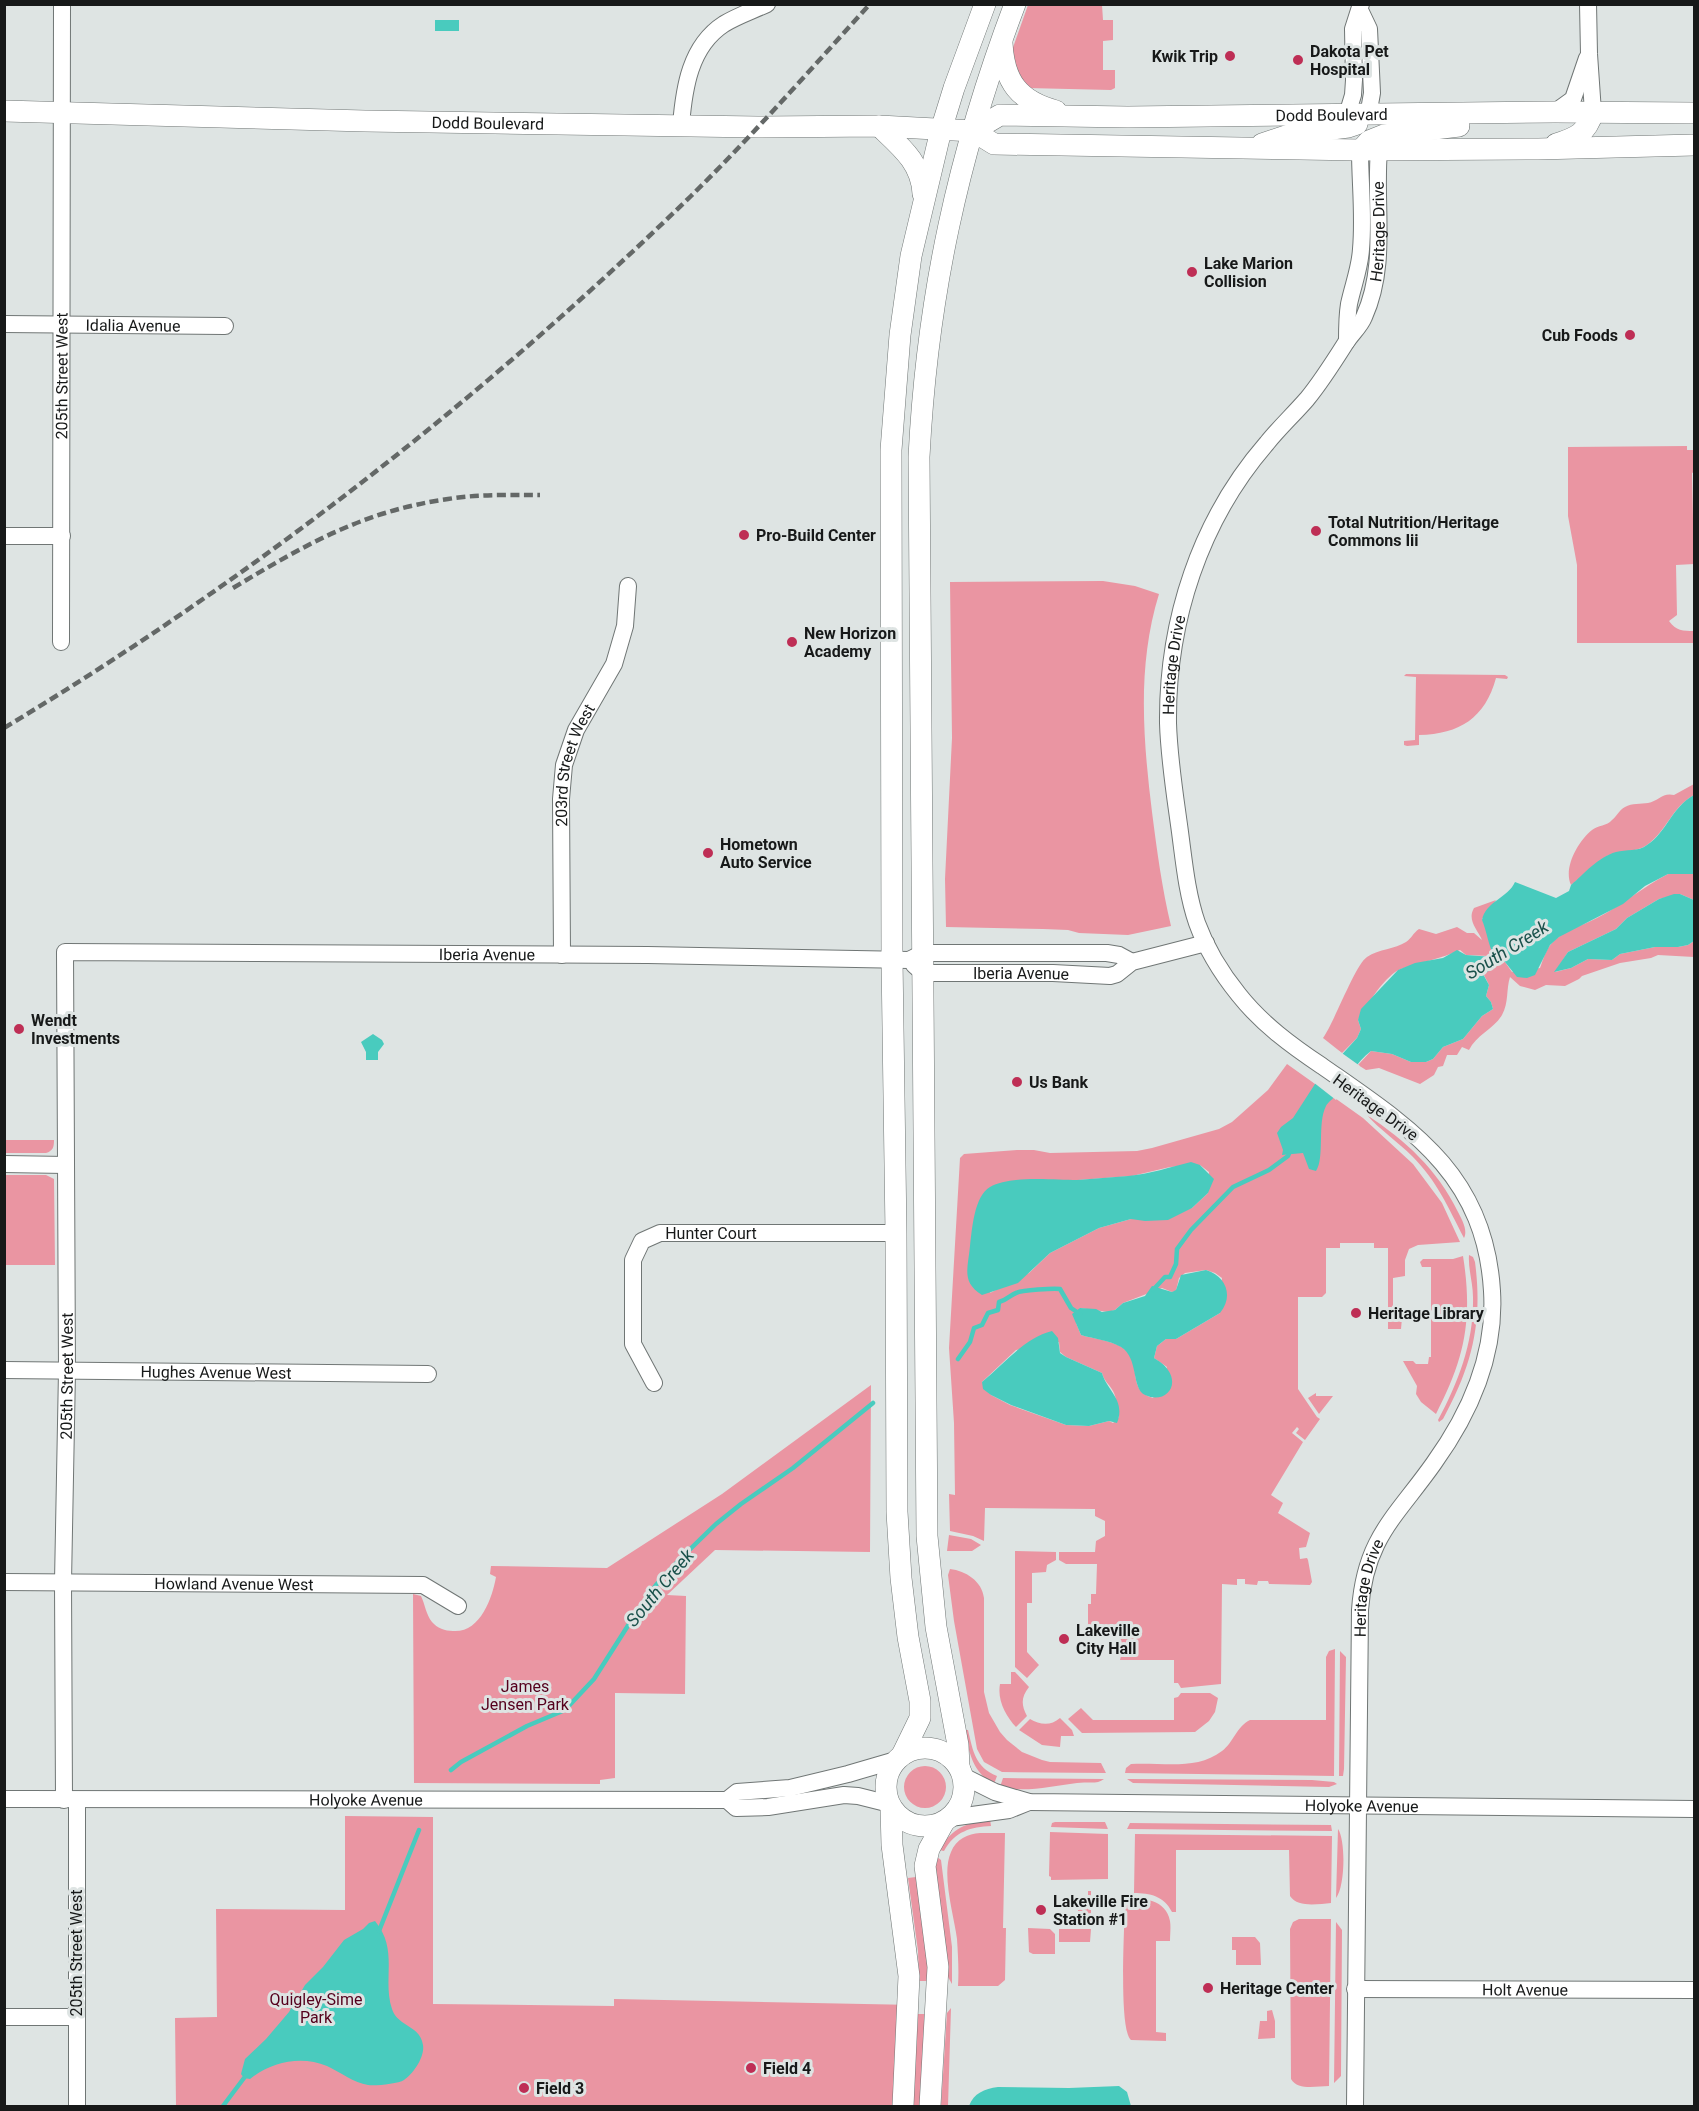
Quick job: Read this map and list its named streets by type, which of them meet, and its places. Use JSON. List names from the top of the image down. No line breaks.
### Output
{"streets":{"main road":["Dodd Boulevard"],"street":["Heritage Drive","Idalia Avenue","205th Street West","203rd Street West","Iberia Avenue","Hunter Court","Hughes Avenue West","Howland Avenue West","Holyoke Avenue","Holt Avenue"]},"crossings":[["Dodd Boulevard","Heritage Drive"],["Dodd Boulevard","205th Street West"],["Heritage Drive","Iberia Avenue"],["Heritage Drive","Holyoke Avenue"],["Heritage Drive","Holt Avenue"],["Idalia Avenue","205th Street West"],["205th Street West","Iberia Avenue"],["205th Street West","Hughes Avenue West"],["205th Street West","Howland Avenue West"],["205th Street West","Holyoke Avenue"],["203rd Street West","Iberia Avenue"]],"water":["South Creek"],"parks":["James Jensen Park","Quigley-Sime Park"],"places":["Kwik Trip","Dakota Pet Hospital","Lake Marion Collision","Cub Foods","Total Nutrition/Heritage Commons Iii","Pro-Build Center","New Horizon Academy","Hometown Auto Service","Wendt Investments","Us Bank","Heritage Library","Lakeville City Hall","Lakeville Fire Station #1","Heritage Center","Field 4","Field 3"]}
